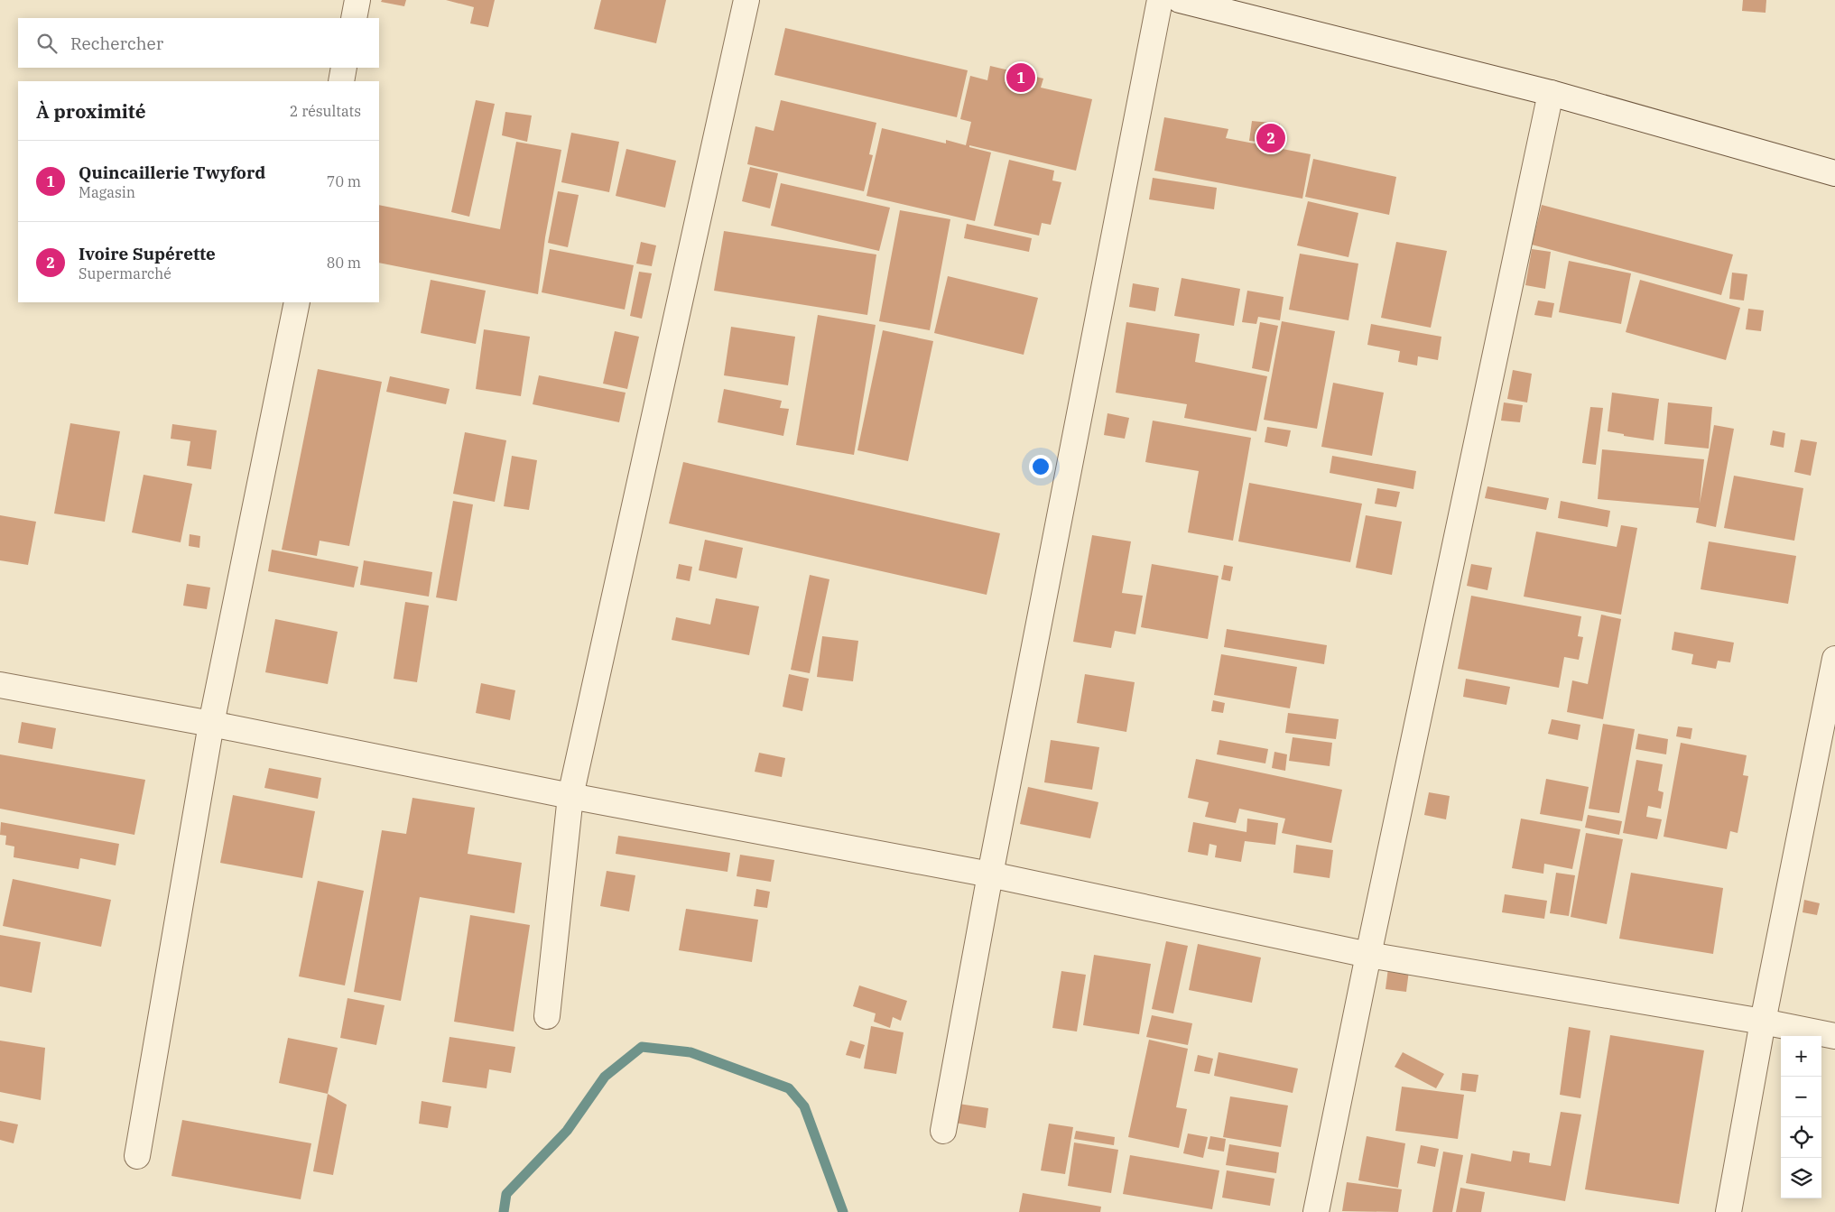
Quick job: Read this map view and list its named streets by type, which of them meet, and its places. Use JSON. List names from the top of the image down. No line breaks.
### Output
{"page":{"search":"Rechercher","pins":["1","2"],"heading":["À proximité","2 résultats"],"list":[{"mark":"1","name":"Quincaillerie Twyford","note":"Magasin","value":"70 m"},{"mark":"2","name":"Ivoire Supérette","note":"Supermarché","value":"80 m"}],"map_buttons":["+","−"]}}
